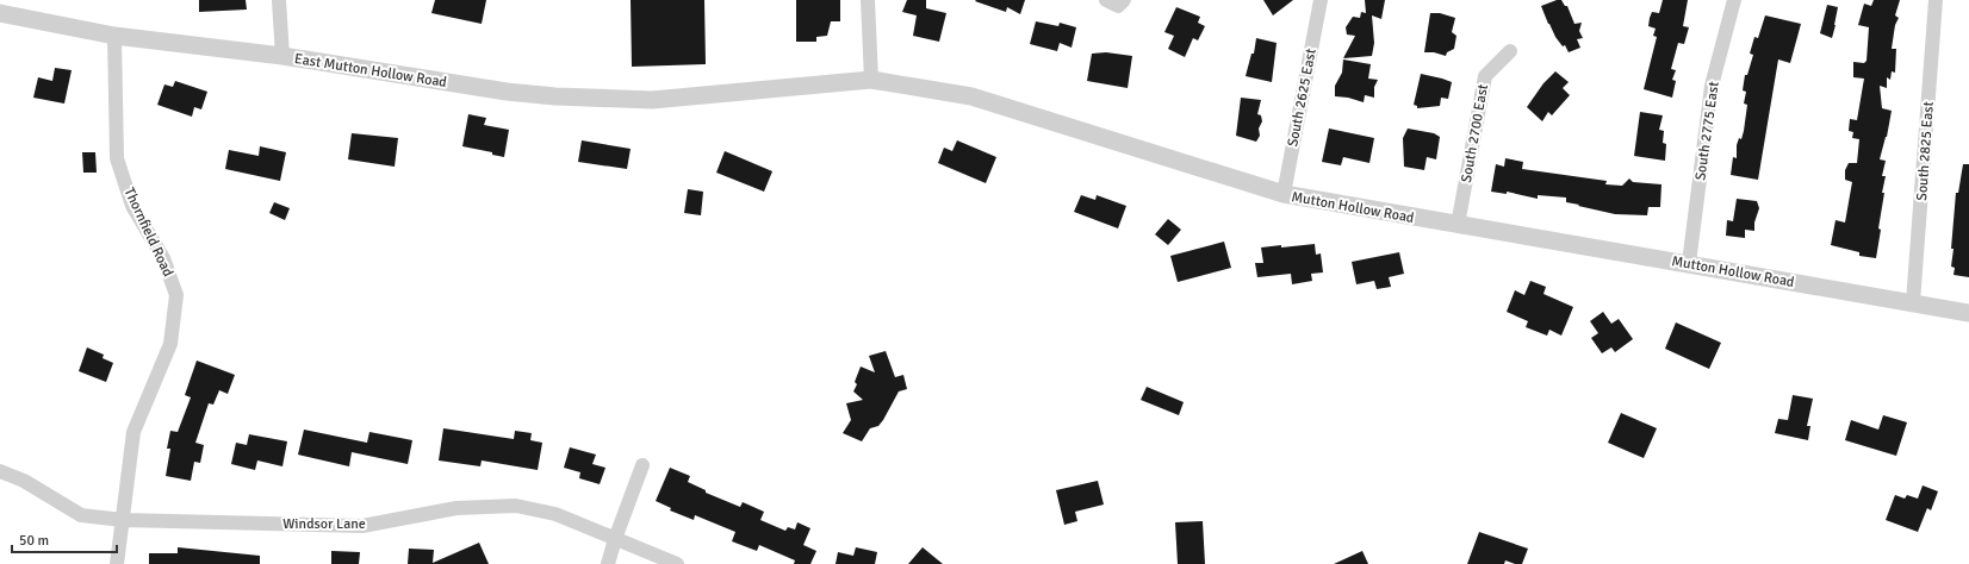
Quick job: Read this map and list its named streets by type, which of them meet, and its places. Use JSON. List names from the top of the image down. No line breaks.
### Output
{"streets":{"street":["East Mutton Hollow Road","South 2625 East","South 2775 East","South 2700 East","South 2825 East","Mutton Hollow Road","Thornfield Road","Windsor Lane"]},"crossings":[["East Mutton Hollow Road","Mutton Hollow Road"],["East Mutton Hollow Road","Thornfield Road"],["South 2625 East","Mutton Hollow Road"],["South 2775 East","Mutton Hollow Road"],["South 2700 East","Mutton Hollow Road"],["South 2825 East","Mutton Hollow Road"],["Thornfield Road","Windsor Lane"]],"scale_bar":"50 m"}
